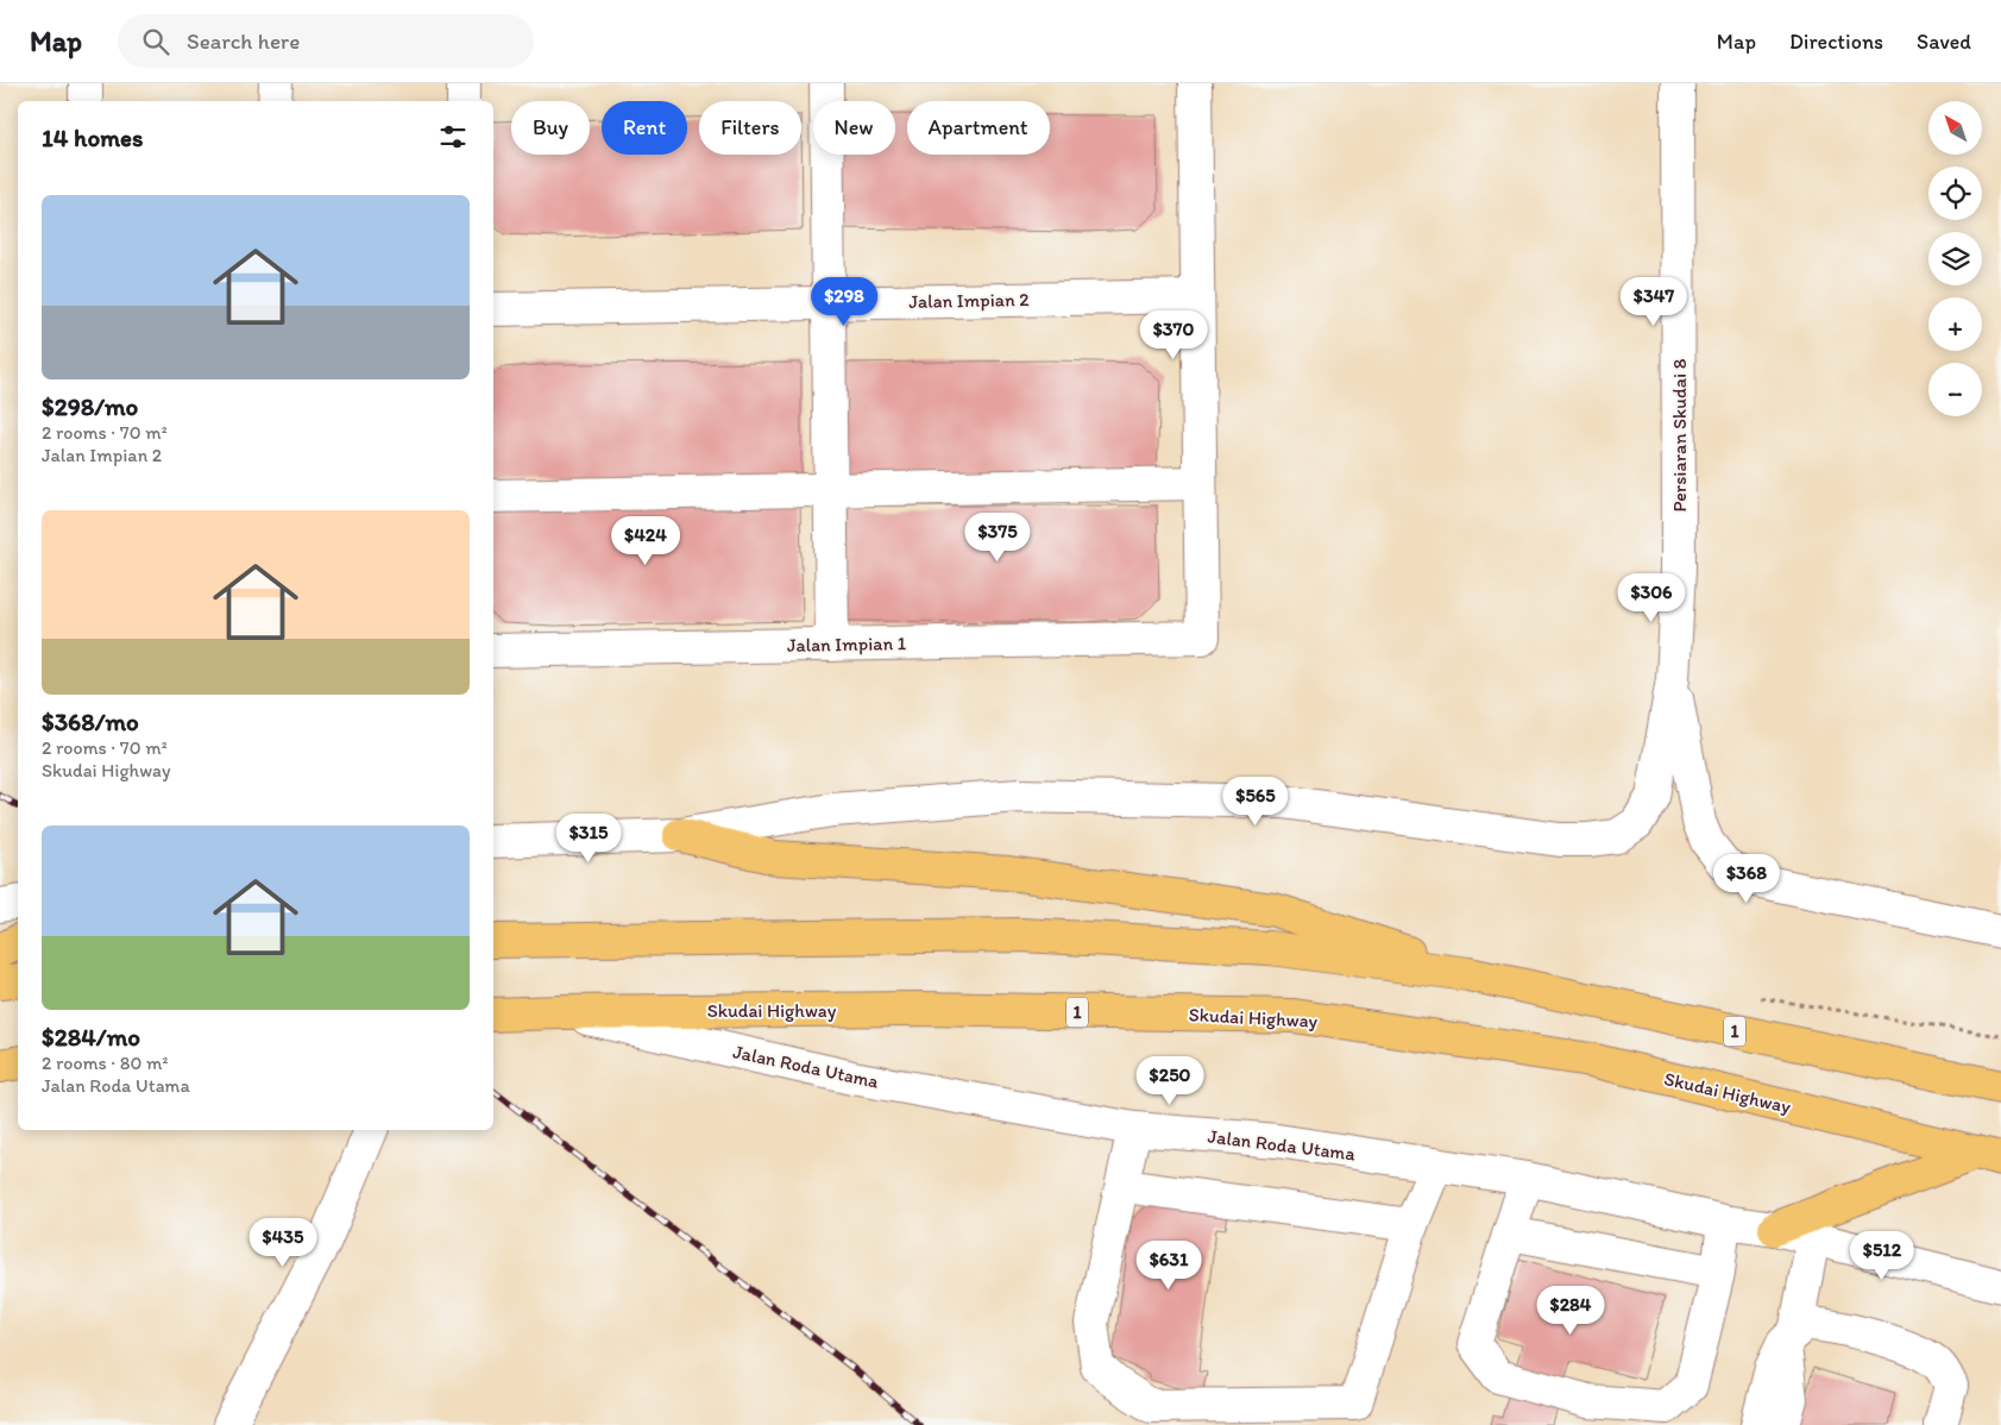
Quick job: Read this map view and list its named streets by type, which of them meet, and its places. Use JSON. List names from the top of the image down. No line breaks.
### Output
{"streets":{"highway":["Skudai Highway","1"],"street":["Jalan Impian 2","Persiaran Skudai 8","Jalan Impian 1","Jalan Roda Utama"]},"crossings":[["Skudai Highway","Jalan Roda Utama"]],"north":"top left","page":{"header":"Map","search":"Search here","nav":["Map","Directions","Saved"],"map_buttons":["+","−"],"chip":["Buy","Rent","Filters","New","Apartment"],"heading":"14 homes","list":[{"name":"$298/mo","note":"2 rooms · 70 m² · Jalan Impian 2"},{"name":"$368/mo","note":"2 rooms · 70 m² · Skudai Highway"},{"name":"$284/mo","note":"2 rooms · 80 m² · Jalan Roda Utama"}],"price":["$298","$347","$370","$375","$424","$306","$565","$315","$368","$250","$435","$512","$631","$284"]}}
